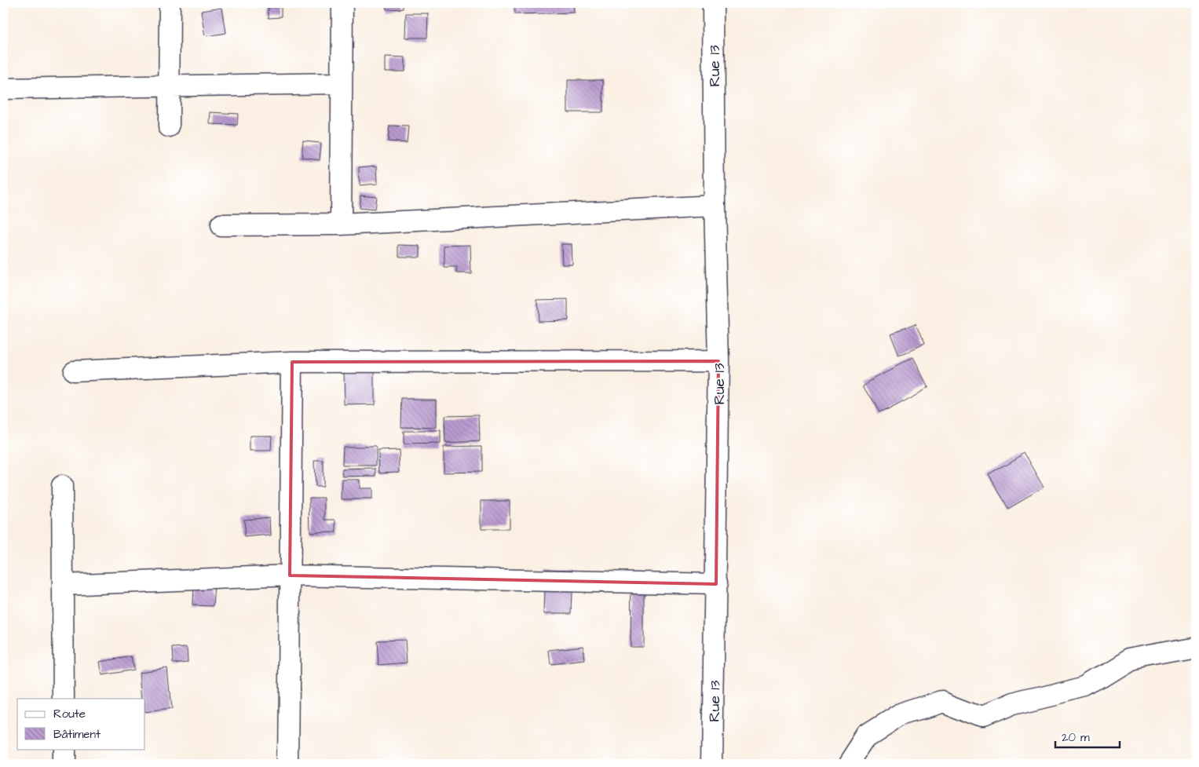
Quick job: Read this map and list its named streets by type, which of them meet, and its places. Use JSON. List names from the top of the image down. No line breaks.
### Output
{"streets":{"street":["Rue 13"]},"legend":["Route","Bâtiment"],"scale_bar":"20 m"}
